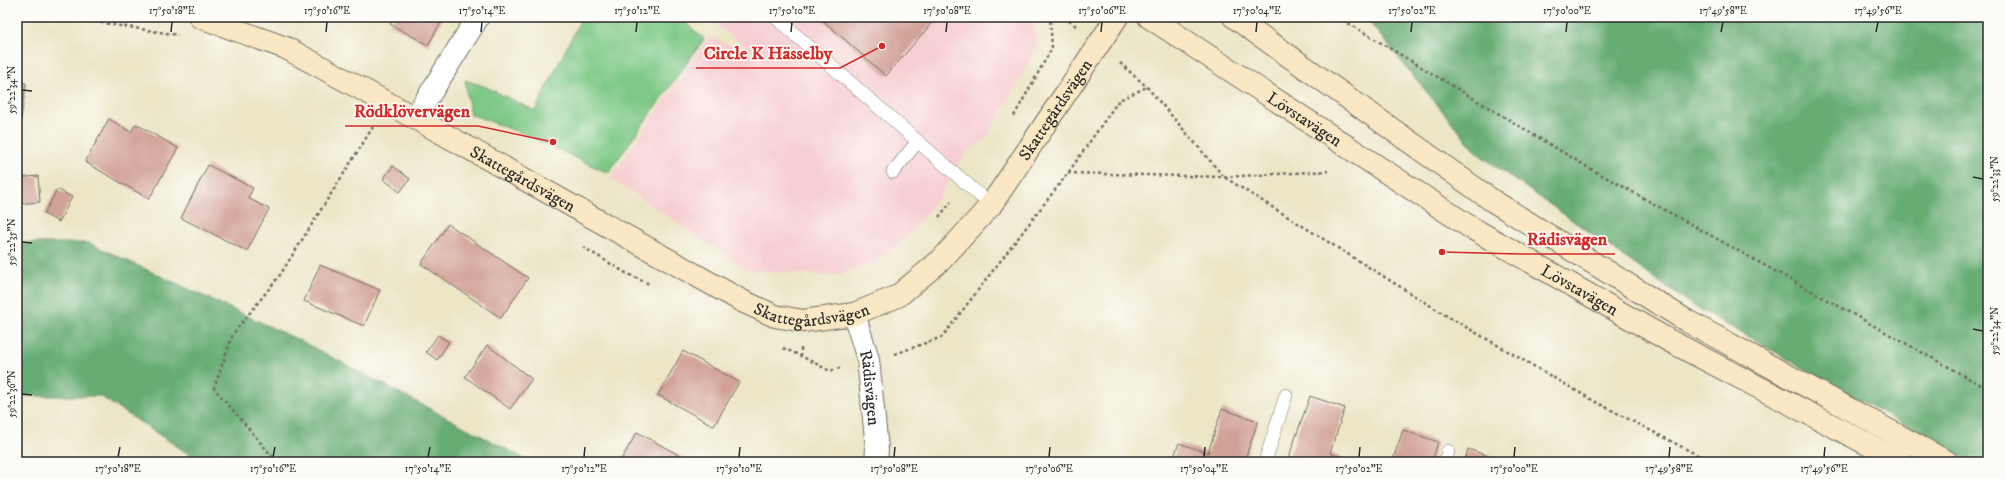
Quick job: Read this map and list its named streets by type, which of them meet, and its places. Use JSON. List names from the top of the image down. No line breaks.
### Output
{"streets":{"street":["Skattegårdsvägen","Lövstavägen","Rädisvägen"]},"crossings":[["Skattegårdsvägen","Rädisvägen"]],"places":["Circle K Hässelby","Rödklövervägen","Rädisvägen"],"coordinates":["17°50'18\"E","17°50'16\"E","17°50'14\"E","17°50'12\"E","17°50'10\"E","17°50'08\"E","17°50'06\"E","17°50'04\"E","17°50'02\"E","17°50'00\"E","17°49'58\"E","17°49'56\"E","59°22'34\"N","59°22'33\"N","59°22'35\"N","59°22'36\"N"]}
